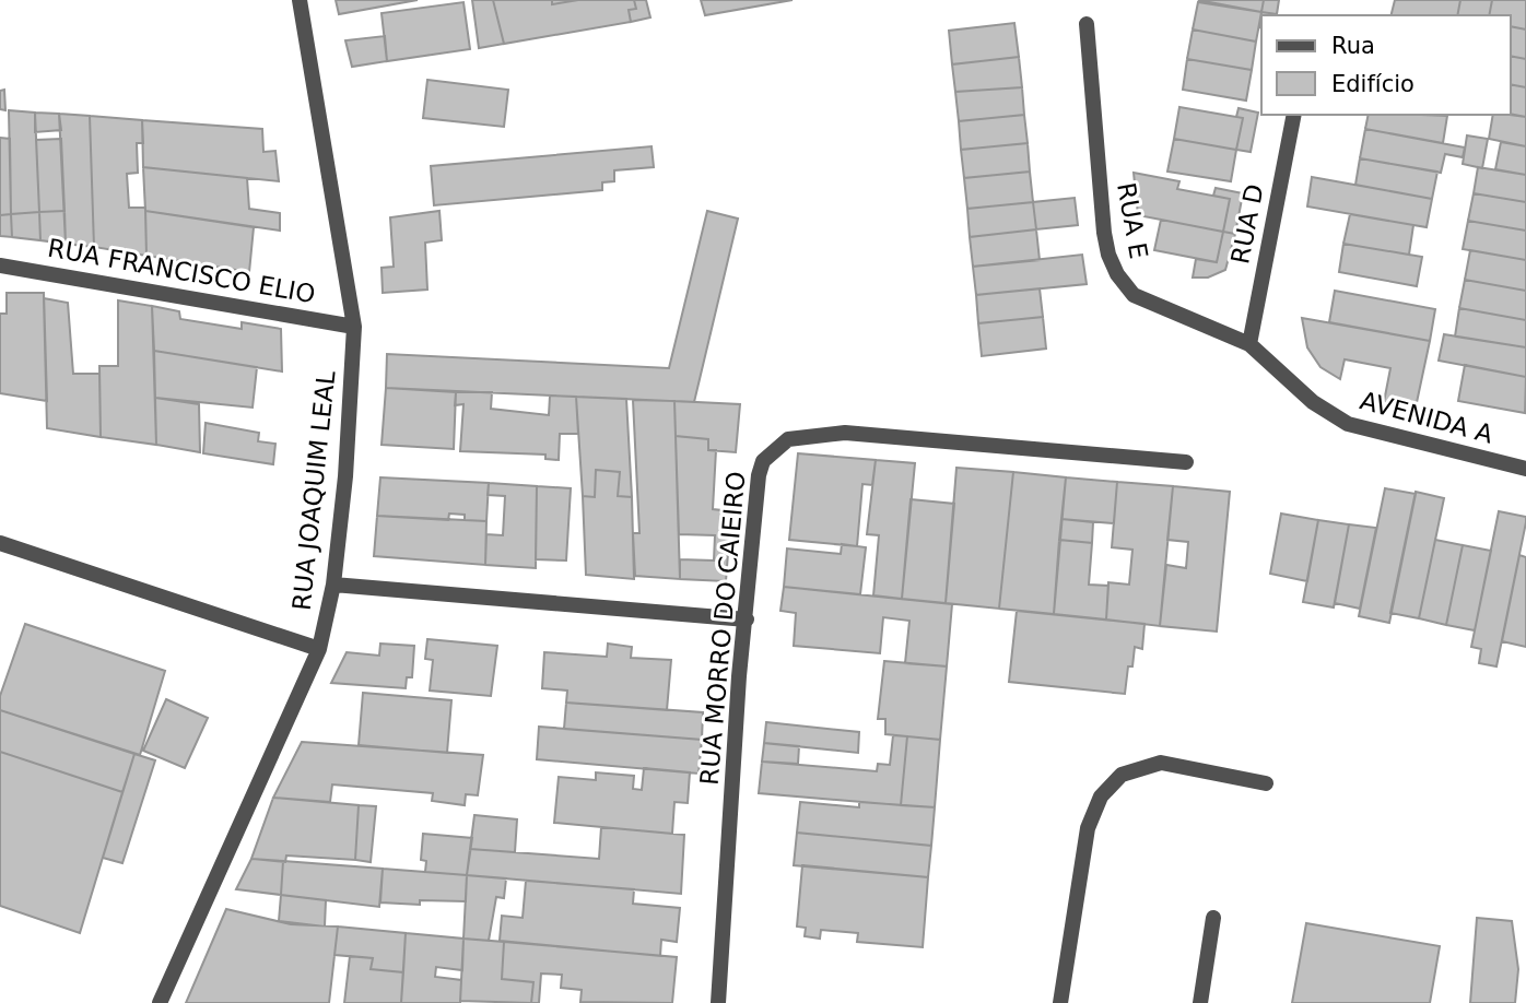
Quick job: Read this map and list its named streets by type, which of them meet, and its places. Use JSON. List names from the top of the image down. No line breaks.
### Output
{"streets":{"street":["RUA E","RUA D","RUA FRANCISCO ELIO","AVENIDA A","RUA JOAQUIM LEAL","RUA MORRO DO CAIEIRO"]},"crossings":[["RUA E","RUA D"],["RUA E","AVENIDA A"],["RUA D","AVENIDA A"],["RUA FRANCISCO ELIO","RUA JOAQUIM LEAL"]],"legend":["Rua","Edifício"]}
